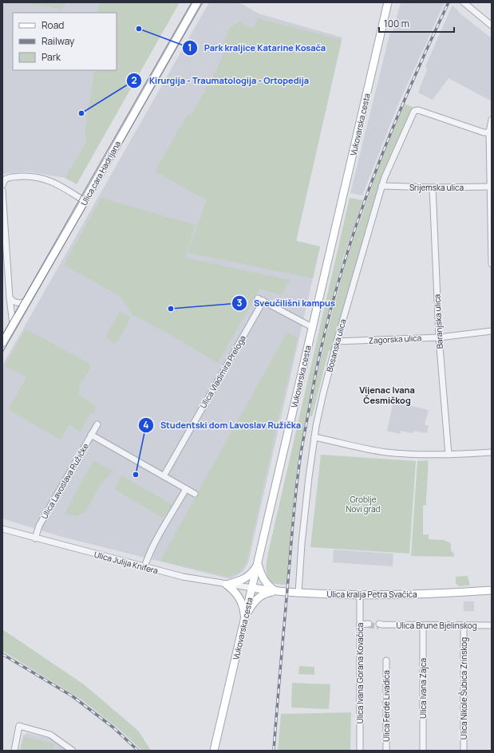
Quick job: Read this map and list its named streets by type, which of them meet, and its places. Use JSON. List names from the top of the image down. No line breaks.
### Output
{"streets":{"main road":["Vukovarska cesta","Ulica cara Hadrijana","Ulica kralja Petra Svačića"],"street":["Srijemska ulica","Baranjska ulica","Zagorska ulica","Bosanska ulica","Ulica Vladimira Preloga","Ulica Lavoslava Ružičke","Ulica Julija Knifera","Ulica Brune Bjelinskog","Ulica Ivana Gorana Kovačića","Ulica Ivana Zajca","Ulica Nikole Šubića Zrinskog","Ulica Ferde Livadića"]},"crossings":[["Vukovarska cesta","Ulica Vladimira Preloga"],["Vukovarska cesta","Ulica Julija Knifera"],["Vukovarska cesta","Ulica kralja Petra Svačića"],["Srijemska ulica","Baranjska ulica"],["Srijemska ulica","Bosanska ulica"],["Baranjska ulica","Zagorska ulica"],["Zagorska ulica","Bosanska ulica"],["Bosanska ulica","Ulica kralja Petra Svačića"],["Ulica Lavoslava Ružičke","Ulica Julija Knifera"],["Ulica Julija Knifera","Ulica kralja Petra Svačića"],["Ulica kralja Petra Svačića","Ulica Ivana Gorana Kovačića"],["Ulica Brune Bjelinskog","Ulica Ivana Zajca"],["Ulica Brune Bjelinskog","Ulica Nikole Šubića Zrinskog"]],"districts":["Vijenac Ivana Česmičkog"],"parks":["Groblje Novi grad"],"places":["Park kraljice Katarine Kosača","Kirurgija - Traumatologija - Ortopedija","Sveučilišni kampus","Studentski dom Lavoslav Ružička"],"legend":["Road","Railway","Park"],"scale_bar":"100 m"}
